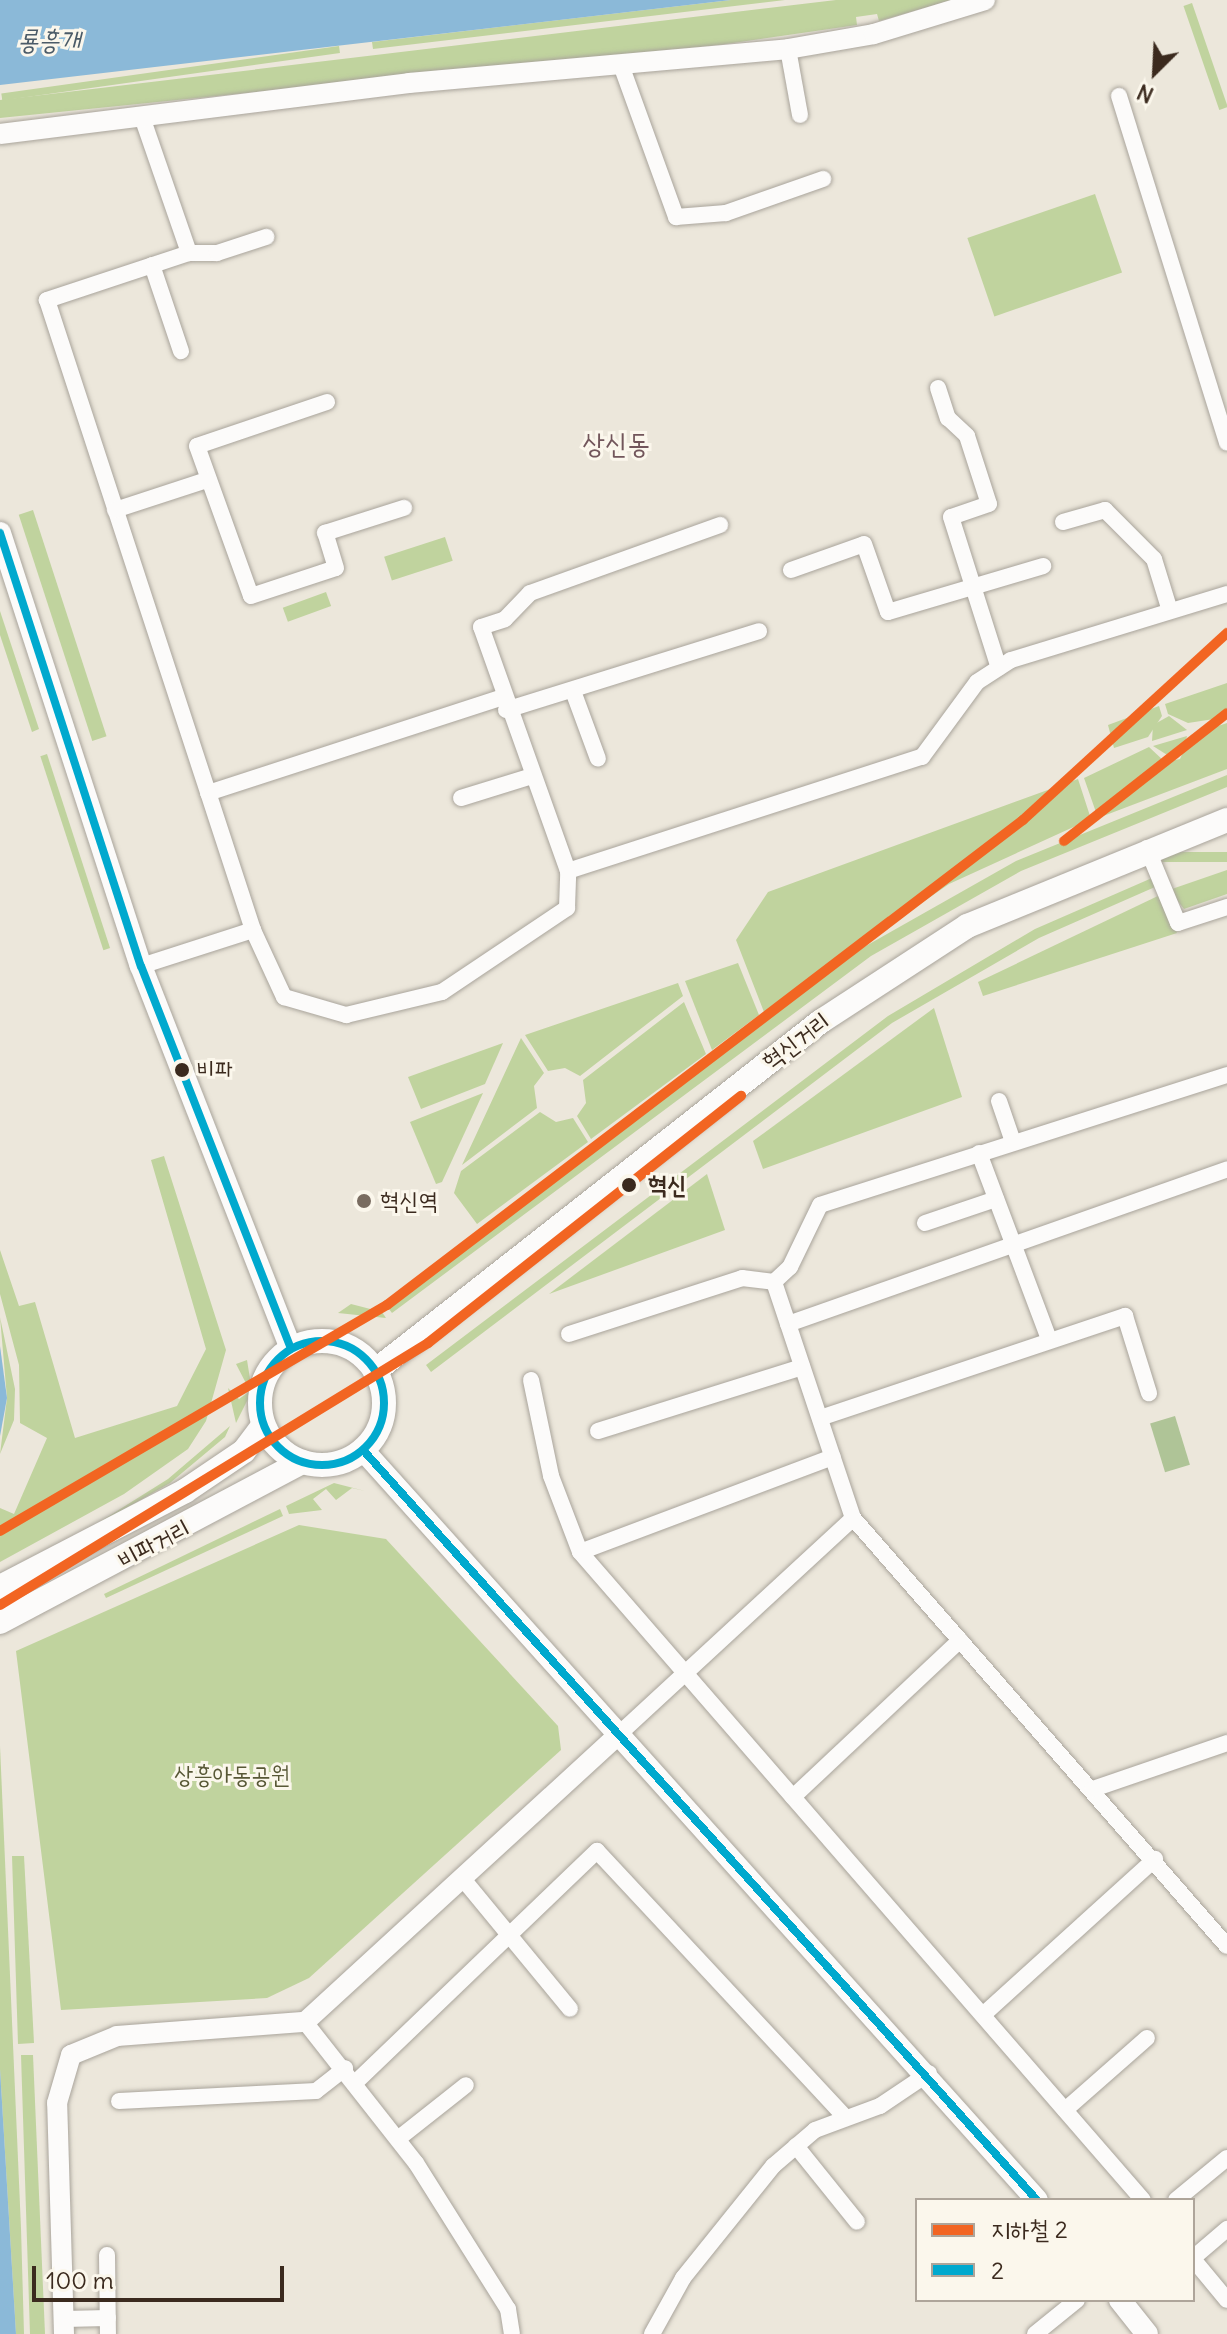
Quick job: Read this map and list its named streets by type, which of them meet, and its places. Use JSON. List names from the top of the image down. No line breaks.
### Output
{"streets":{"main road":["혁신거리","비파거리"]},"crossings":[["혁신거리","비파거리"]],"districts":["상신동"],"water":["룡흥개"],"parks":["상흥아동공원"],"places":["비파","혁신","혁신역"],"lines":["transit line 2","metro line 2"],"legend":["지하철 2","2"],"scale_bar":"100 m","north":"bottom left"}
